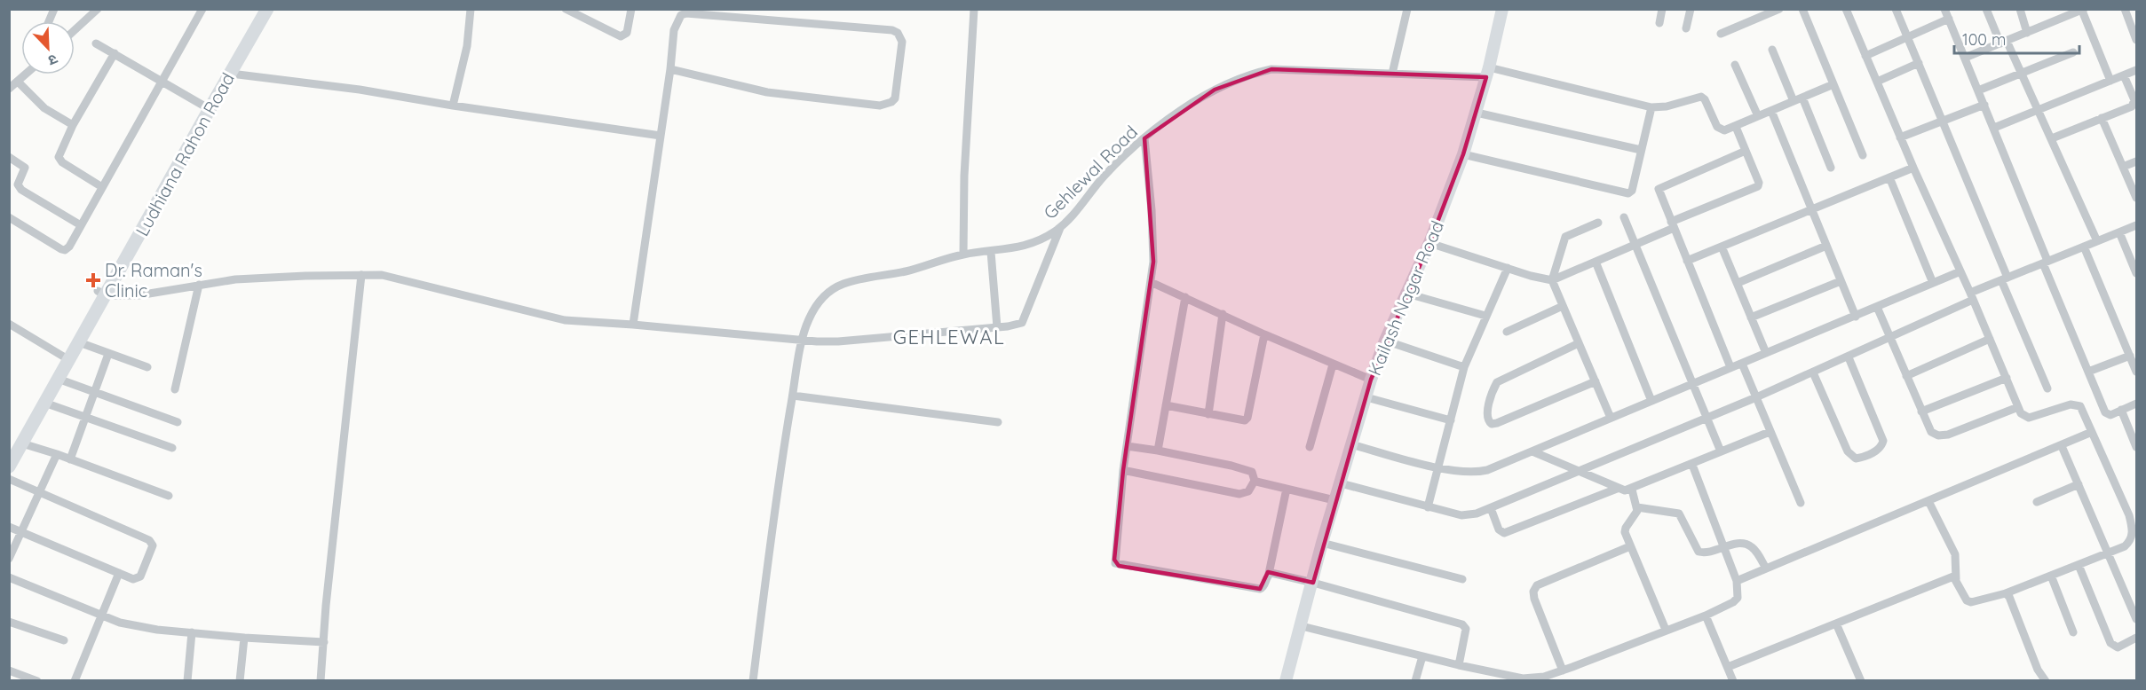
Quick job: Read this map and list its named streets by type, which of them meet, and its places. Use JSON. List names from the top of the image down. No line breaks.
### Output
{"streets":{"main road":["Ludhiana Rahon Road"],"street":["Gehlewal Road","Kailash Nagar Road"]},"crossings":[["Gehlewal Road","Kailash Nagar Road"]],"districts":["GEHLEWAL"],"places":{"health":["Dr. Raman's Clinic"]},"scale_bar":"100 m","north":"bottom right"}
